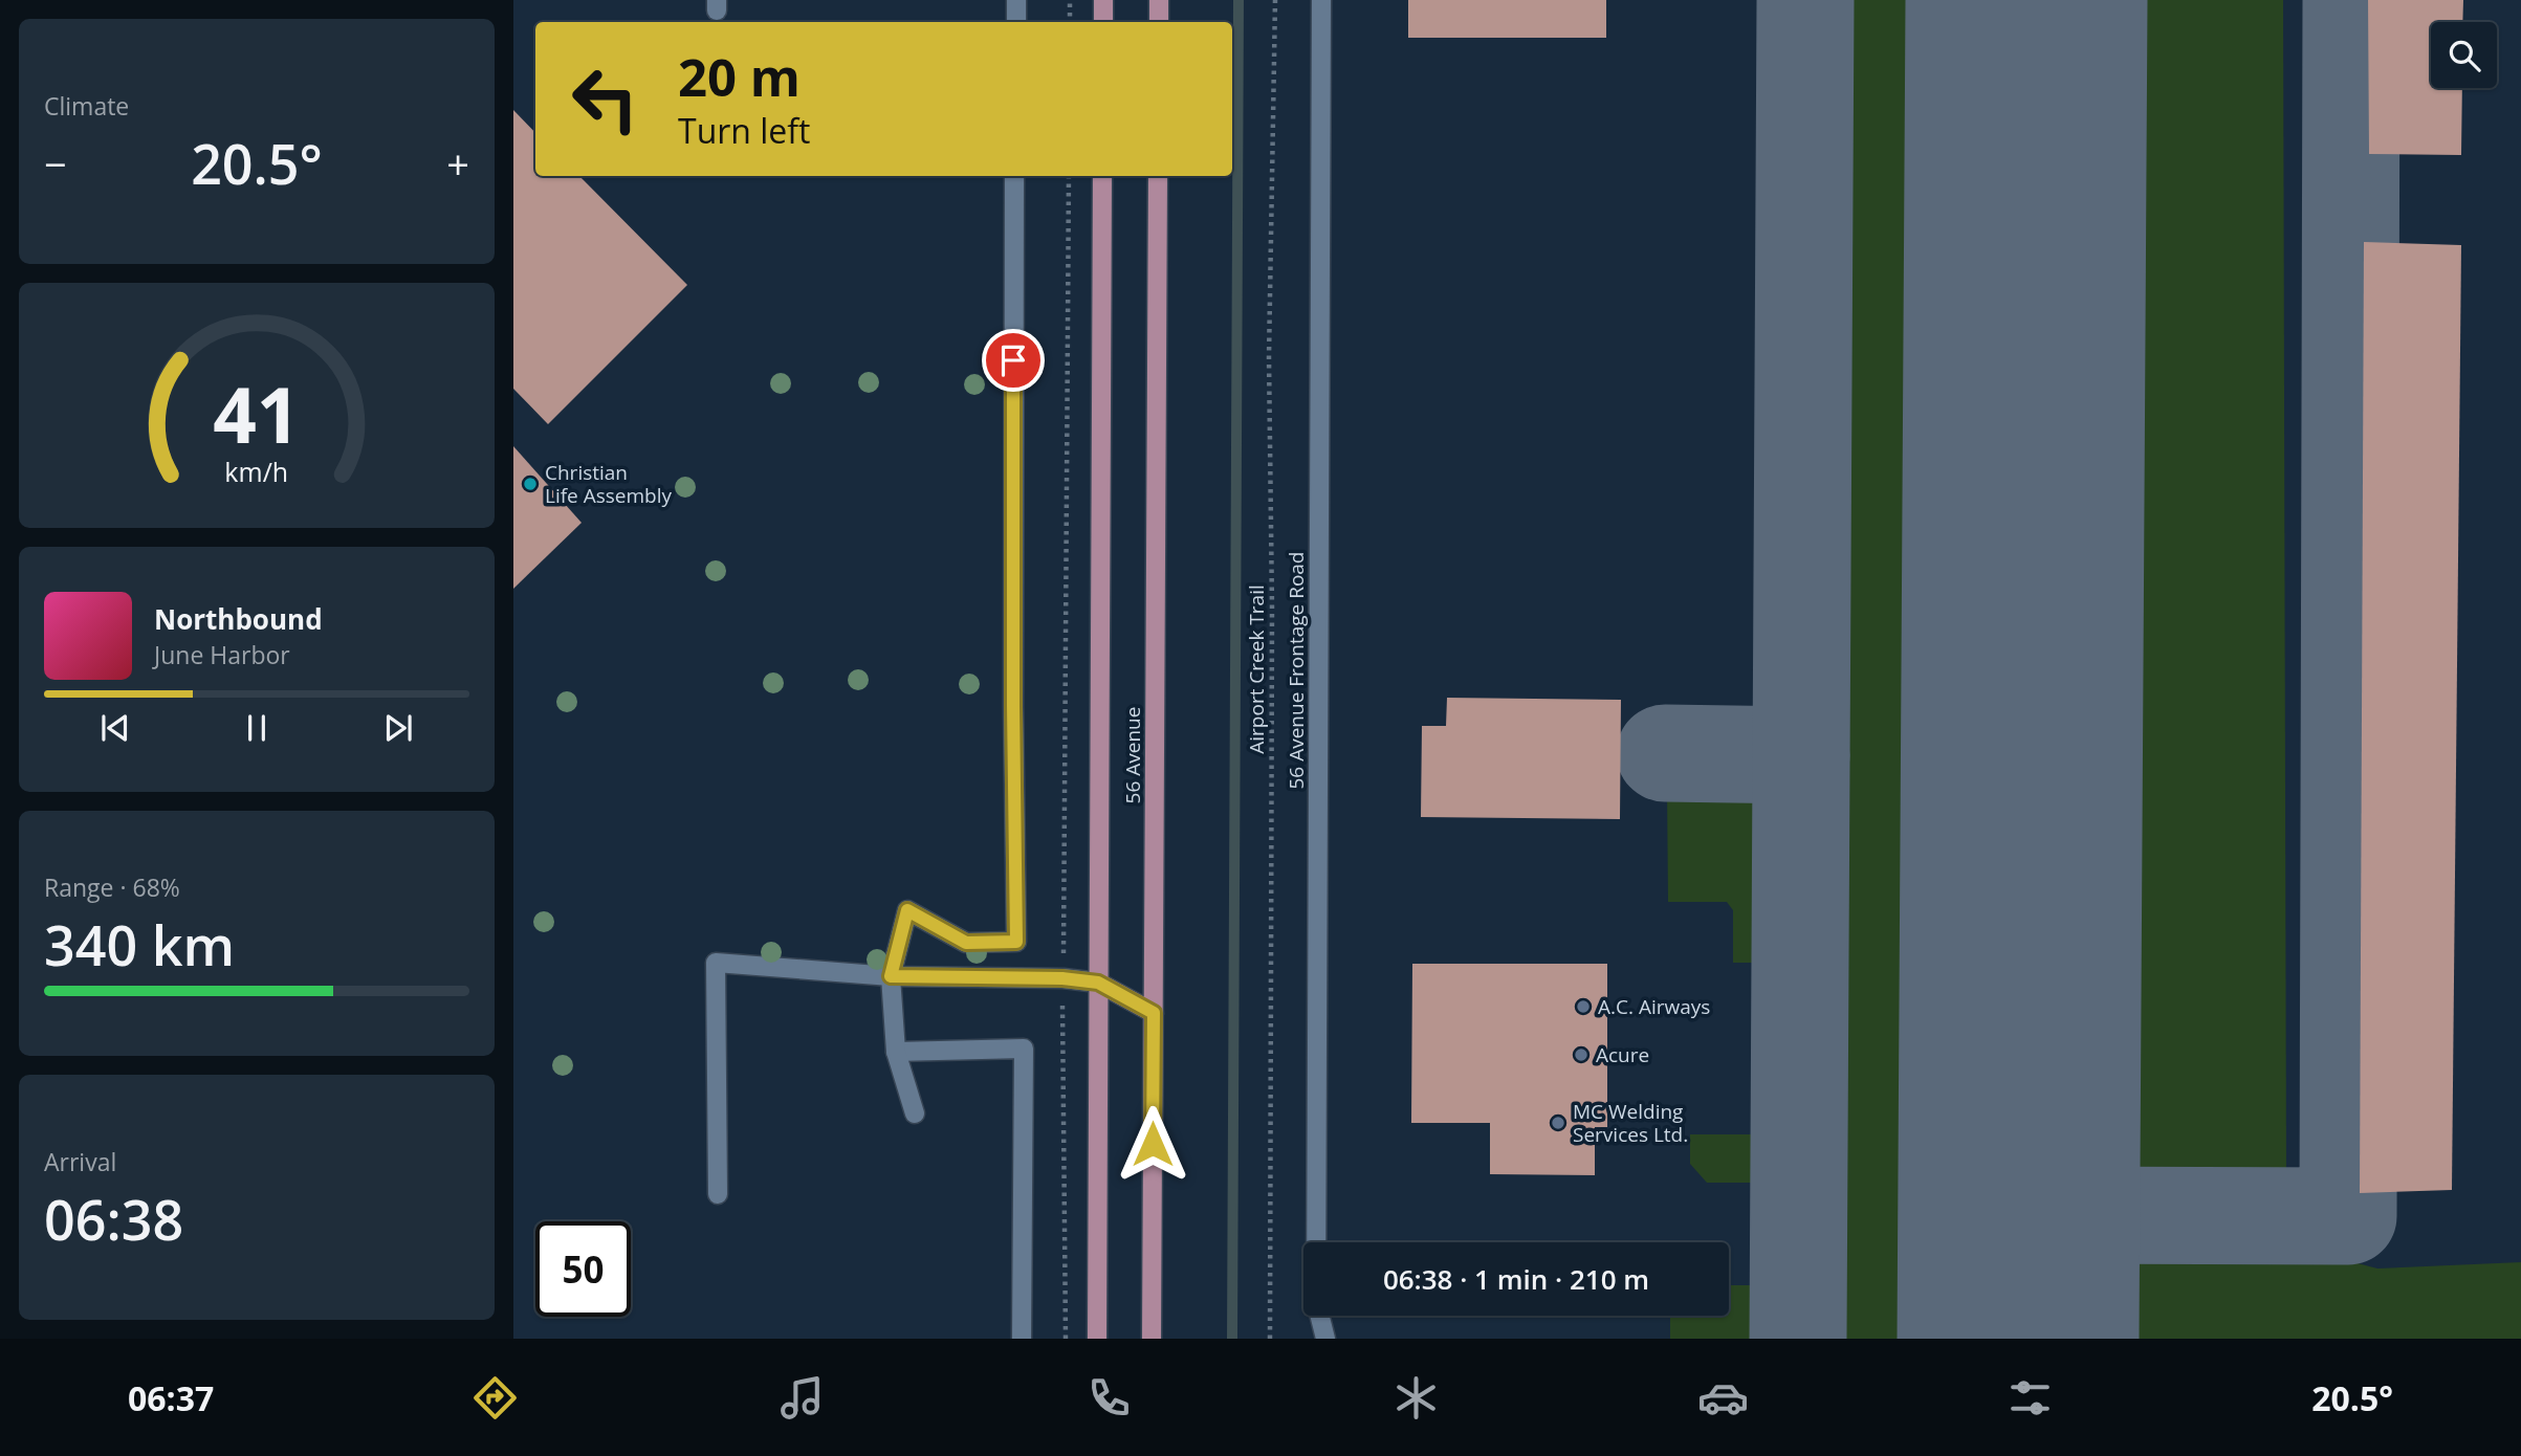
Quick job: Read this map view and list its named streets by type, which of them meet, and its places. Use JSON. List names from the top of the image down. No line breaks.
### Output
{"streets":{"main road":["56 Avenue"],"street":["56 Avenue Frontage Road"],"path":["Airport Creek Trail"]},"places":["Christian Life Assembly","A.C. Airways","Acure","MC Welding Services Ltd."],"page":{"tile":["Climate",["Range · 68%","340 km"],["Arrival","06:38"]],"turn":["20 m","Turn left"],"heat":["−","20.5°","+"],"song":["Northbound","June Harbor"],"limit":"50","trip":"06:38 · 1 min · 210 m","tabs":["06:37","20.5°"],"gauge":["41","km/h"]}}
